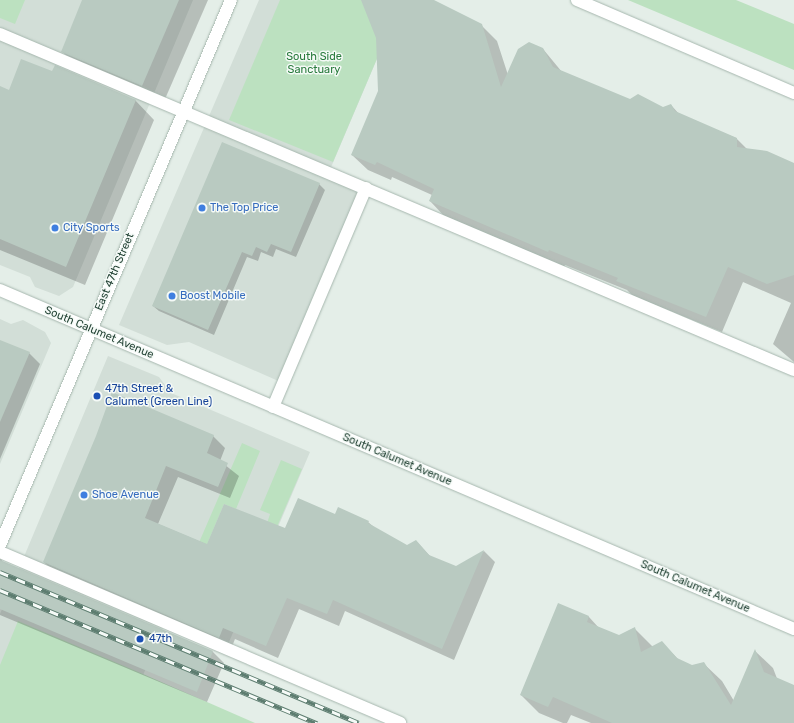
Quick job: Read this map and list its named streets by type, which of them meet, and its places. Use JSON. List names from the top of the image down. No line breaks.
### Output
{"streets":{"street":["East 47th Street","South Calumet Avenue"]},"crossings":[["East 47th Street","South Calumet Avenue"]],"parks":["South Side Sanctuary"],"places":["The Top Price","City Sports","Boost Mobile","47th Street & Calumet (Green Line)","Shoe Avenue","47th"]}
